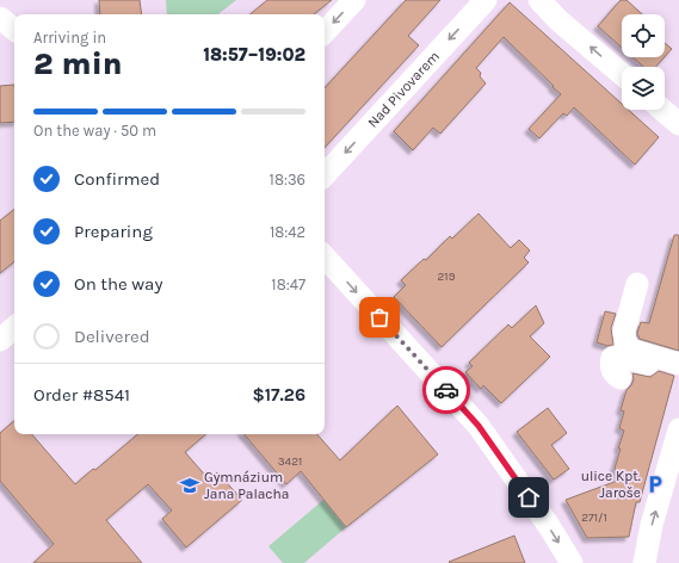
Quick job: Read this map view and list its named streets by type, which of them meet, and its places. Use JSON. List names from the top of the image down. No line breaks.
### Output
{"streets":{"street":["Nad Pivovarem"]},"one_way":["Nad Pivovarem"],"places":{"parking":["ulice Kpt. Jaroše"],"school or university":["Gymnázium Jana Palacha"]},"house_numbers":["219","3421","271/1"],"page":{"heading":["2 min","Arriving in","18:57–19:02"],"panel":["Order #8541","$17.26"],"bar":"On the way · 50 m","list":[["Confirmed","18:36"],["Preparing","18:42"],["On the way","18:47"],"Delivered"]}}
